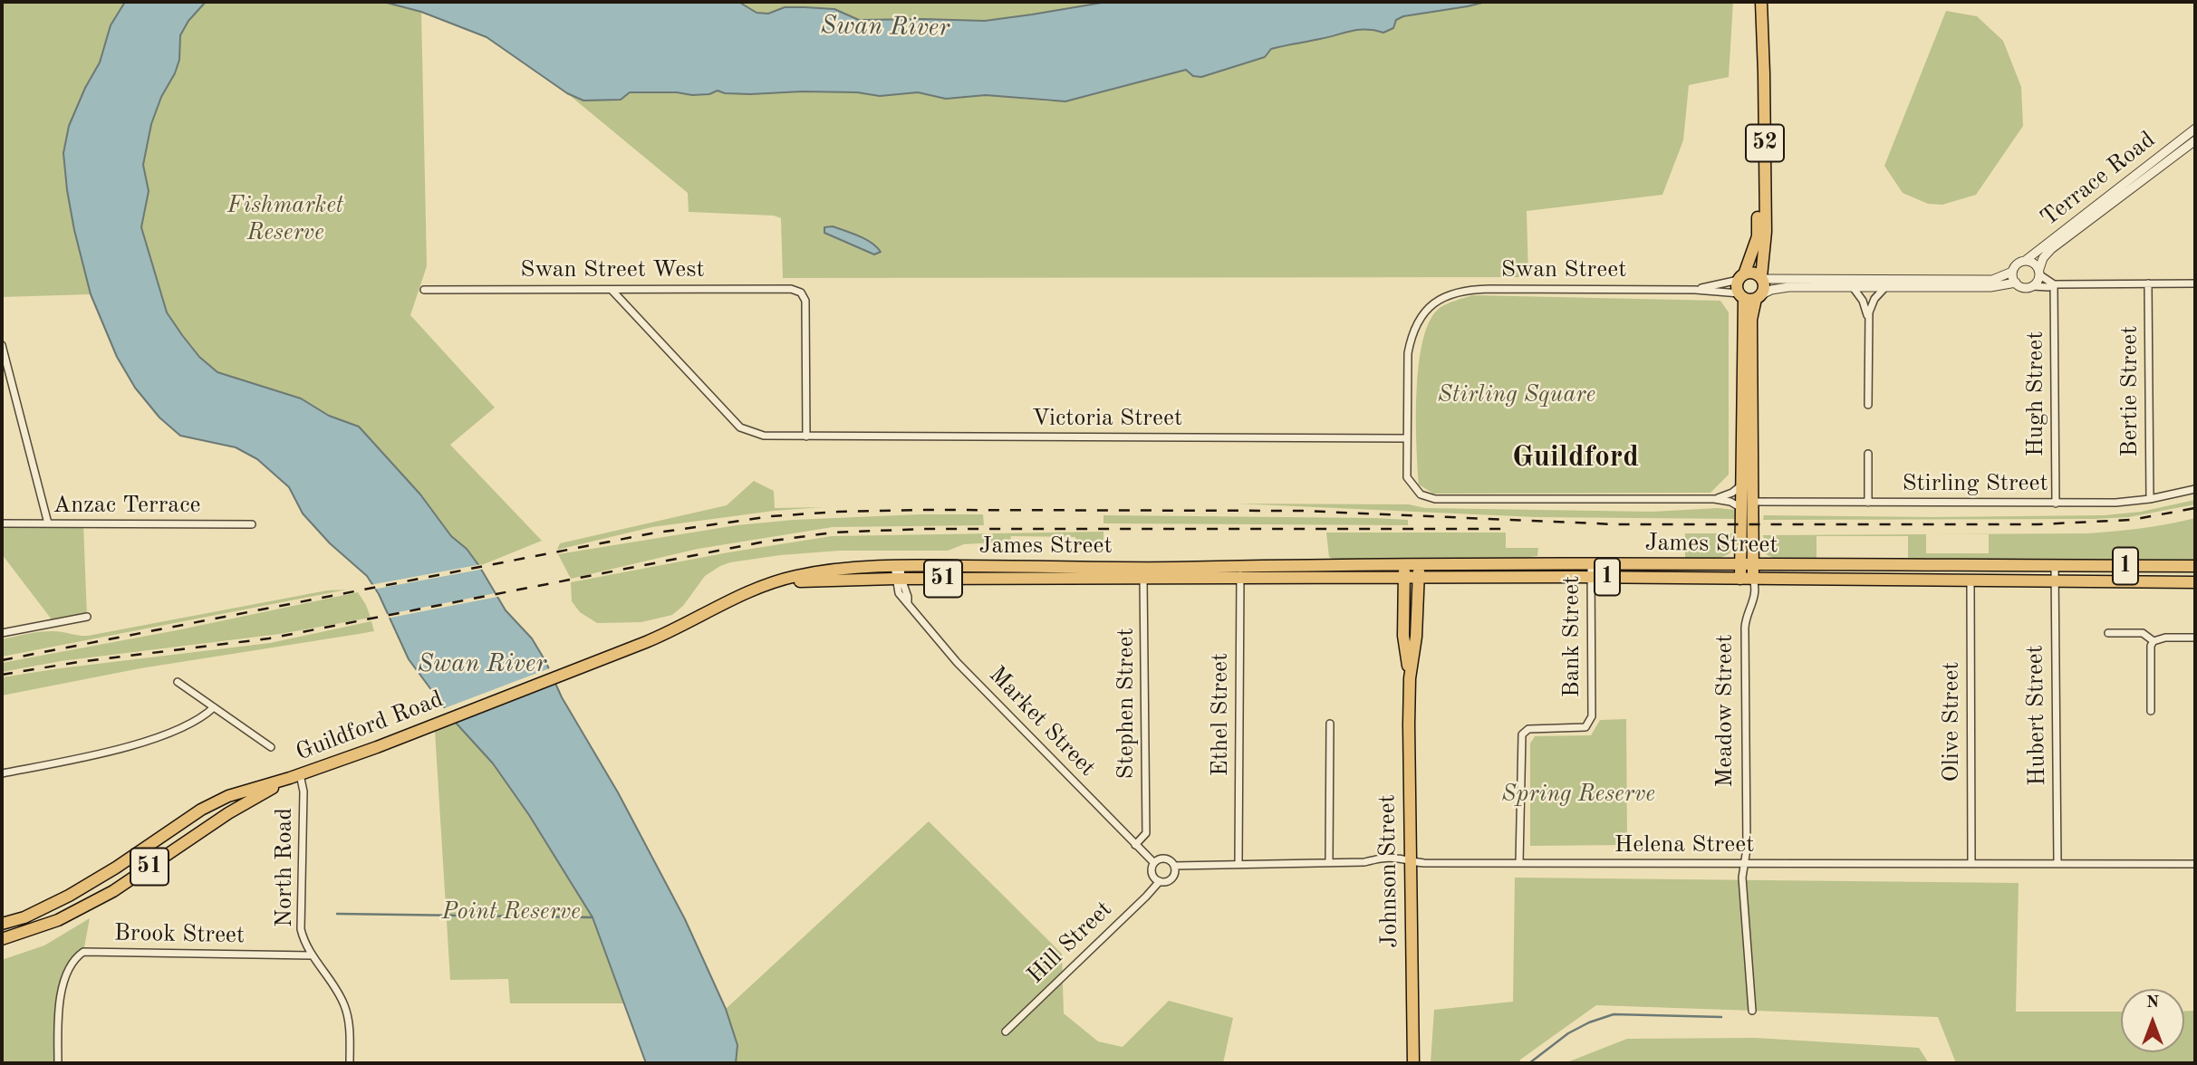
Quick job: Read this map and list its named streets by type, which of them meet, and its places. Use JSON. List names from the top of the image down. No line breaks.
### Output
{"streets":{"main road":["52","James Street","1","51","Meadow Street","Guildford Road","Johnson Street"],"street":["Terrace Road","Swan Street West","Swan Street","Bertie Street","Hugh Street","Victoria Street","Stirling Street","Anzac Terrace","Bank Street","Stephen Street","Ethel Street","Hubert Street","Market Street","Olive Street","Helena Street","North Road","Brook Street","Hill Street"]},"crossings":[["52","Swan Street"],["52","James Street"],["52","Meadow Street"],["Terrace Road","Swan Street"],["Swan Street West","Victoria Street"],["Swan Street","Victoria Street"],["Swan Street","Meadow Street"],["Bertie Street","Stirling Street"],["Hugh Street","Stirling Street"],["Stirling Street","Meadow Street"],["James Street","Bank Street"],["James Street","Stephen Street"],["James Street","Meadow Street"],["James Street","Ethel Street"],["James Street","Hubert Street"],["James Street","Market Street"],["James Street","Olive Street"],["James Street","Guildford Road"],["James Street","Johnson Street"],["Bank Street","Helena Street"],["Stephen Street","Market Street"],["Meadow Street","Helena Street"],["Ethel Street","Helena Street"],["Hubert Street","Helena Street"],["Market Street","Helena Street"],["Market Street","Hill Street"],["Olive Street","Helena Street"],["Guildford Road","North Road"],["Helena Street","Johnson Street"],["Helena Street","Hill Street"],["North Road","Brook Street"]],"districts":["Guildford"],"water":["Swan River"],"parks":["Fishmarket Reserve","Stirling Square","Spring Reserve","Point Reserve"],"north":"top"}
